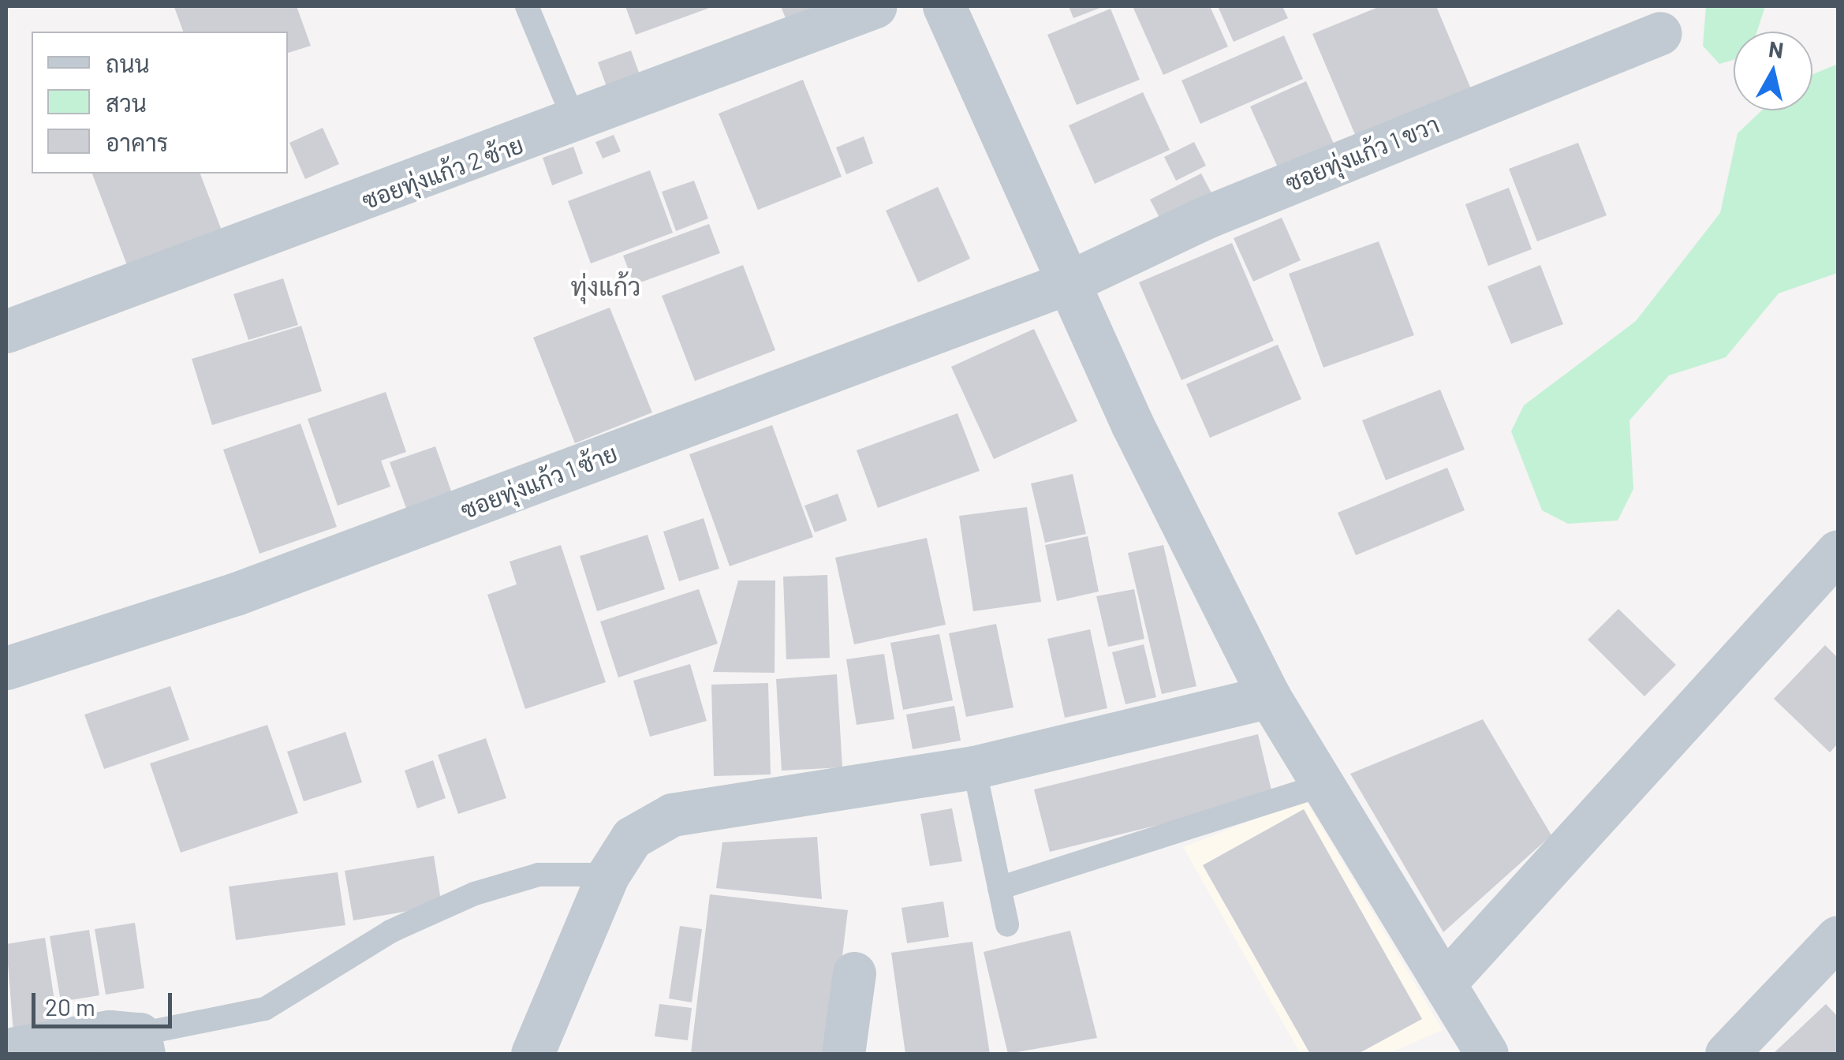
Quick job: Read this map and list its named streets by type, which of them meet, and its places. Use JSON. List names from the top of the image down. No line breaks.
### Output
{"streets":{"street":["ซอยทุ่งแก้ว 1 ขวา","ซอยทุ่งแก้ว 2 ซ้าย","ซอยทุ่งแก้ว 1 ซ้าย"]},"crossings":[["ซอยทุ่งแก้ว 1 ขวา","ซอยทุ่งแก้ว 1 ซ้าย"]],"districts":["ทุ่งแก้ว"],"legend":["ถนน","สวน","อาคาร"],"scale_bar":"20 m","north":"top"}
